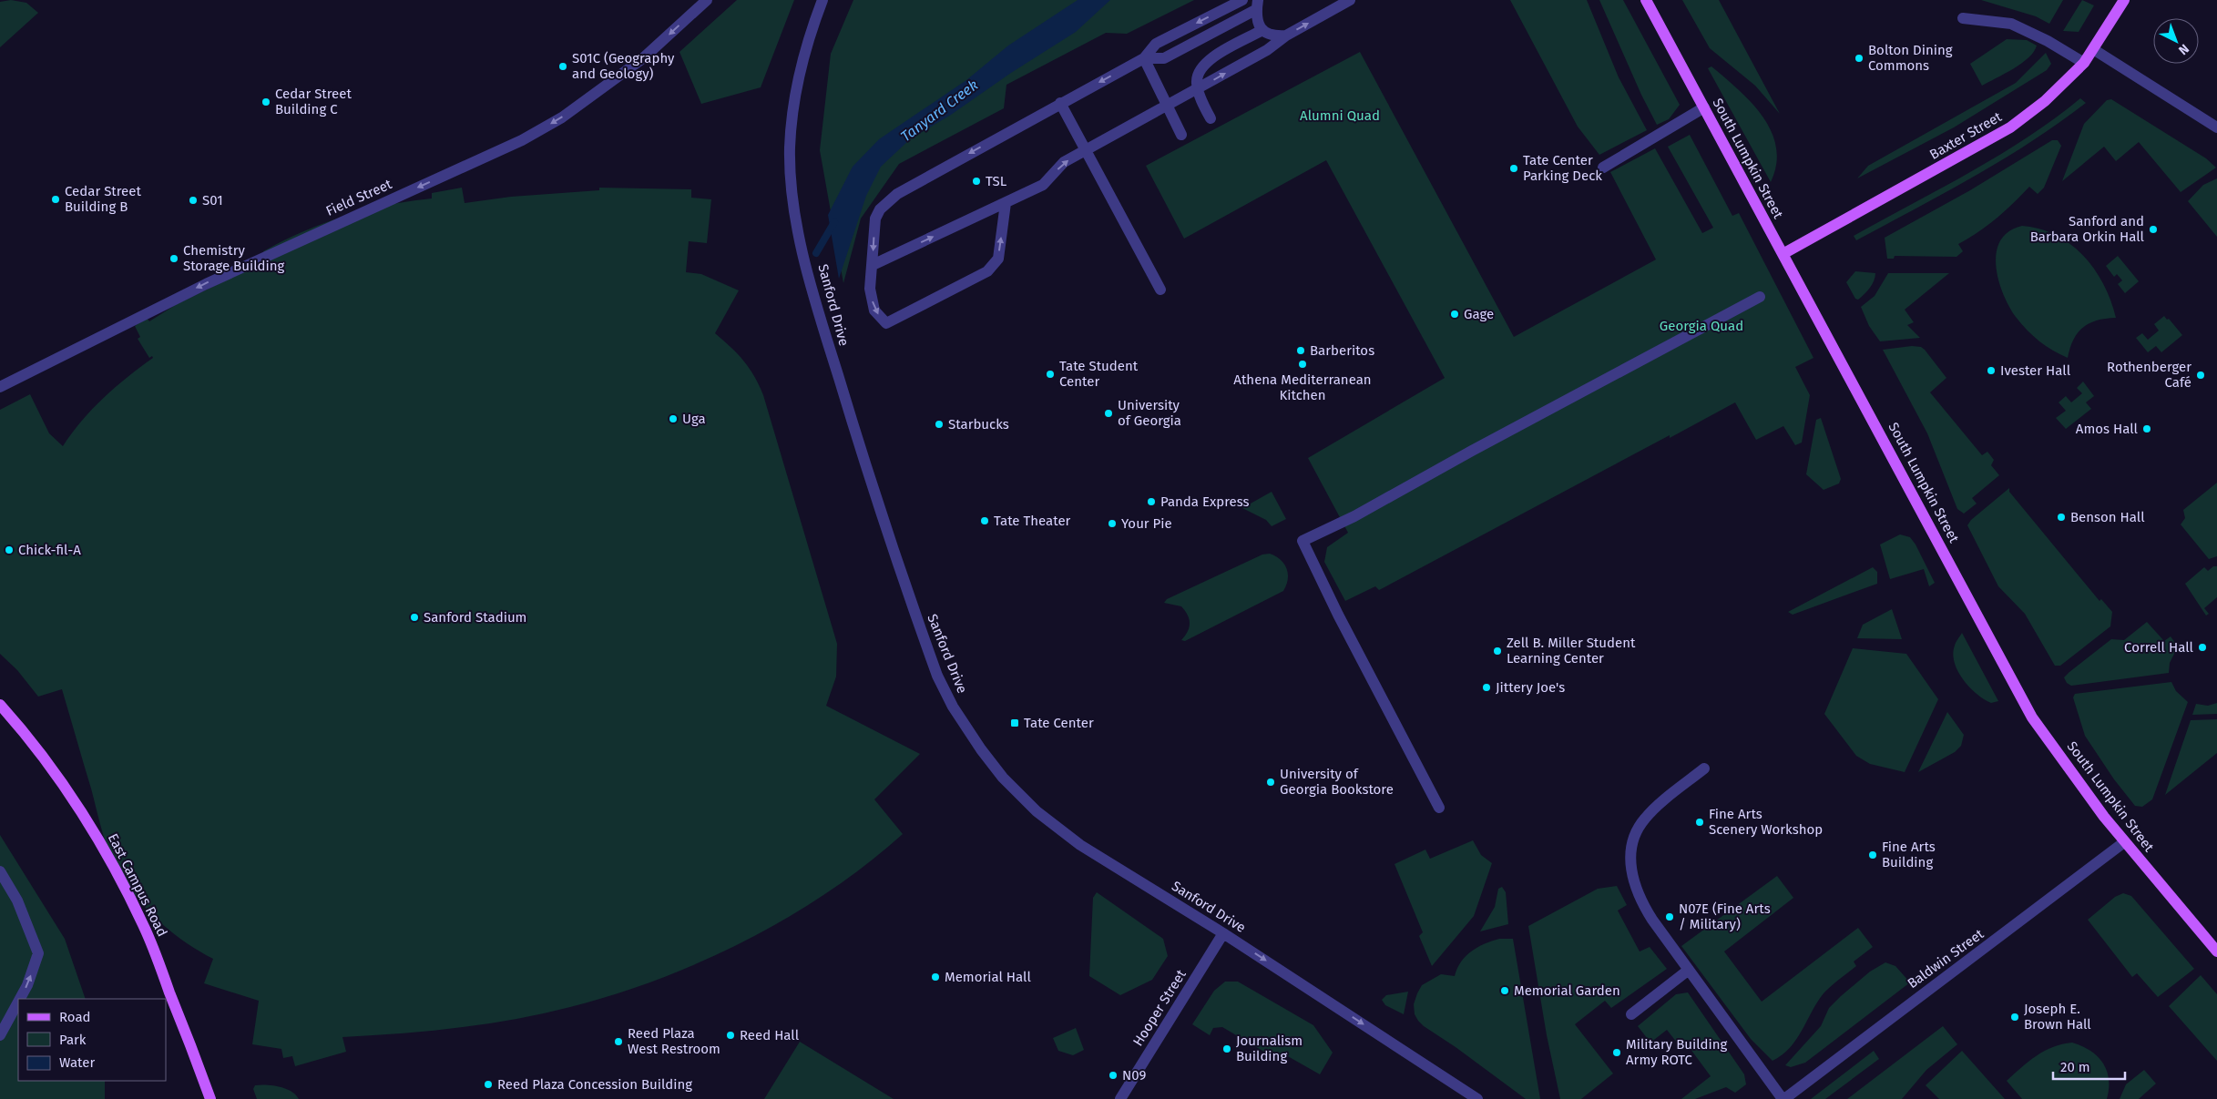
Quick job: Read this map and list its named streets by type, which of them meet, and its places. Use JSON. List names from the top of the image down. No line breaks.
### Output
{"streets":{"main road":["Baxter Street","South Lumpkin Street","East Campus Road"],"street":["Field Street","Sanford Drive","Baldwin Street","Hooper Street"]},"crossings":[["Baxter Street","South Lumpkin Street"],["South Lumpkin Street","Baldwin Street"],["Sanford Drive","Hooper Street"]],"one_way":["Field Street"],"water":["Tanyard Creek"],"parks":["Alumni Quad","Georgia Quad"],"places":{"other":["Bolton Dining Commons","S01C (Geography and Geology)","Cedar Street Building C","Tate Center Parking Deck","TSL","Cedar Street Building B","S01","Sanford and Barbara Orkin Hall","Chemistry Storage Building","Gage","Barberitos","Athena Mediterranean Kitchen","Ivester Hall","Tate Student Center","Rothenberger Café","University of Georgia","Uga","Starbucks","Amos Hall","Panda Express","Benson Hall","Tate Theater","Your Pie","Chick-fil-A","Sanford Stadium","Correll Hall","Zell B. Miller Student Learning Center","Jittery Joe's","University of Georgia Bookstore","Fine Arts Scenery Workshop","Fine Arts Building","N07E (Fine Arts / Military)","Memorial Hall","Memorial Garden","Joseph E. Brown Hall","Reed Hall","Reed Plaza West Restroom","Journalism Building","Military Building Army ROTC","N09","Reed Plaza Concession Building"],"transit":["Tate Center"]},"legend":["Road","Park","Water"],"scale_bar":"20 m","north":"bottom right"}
